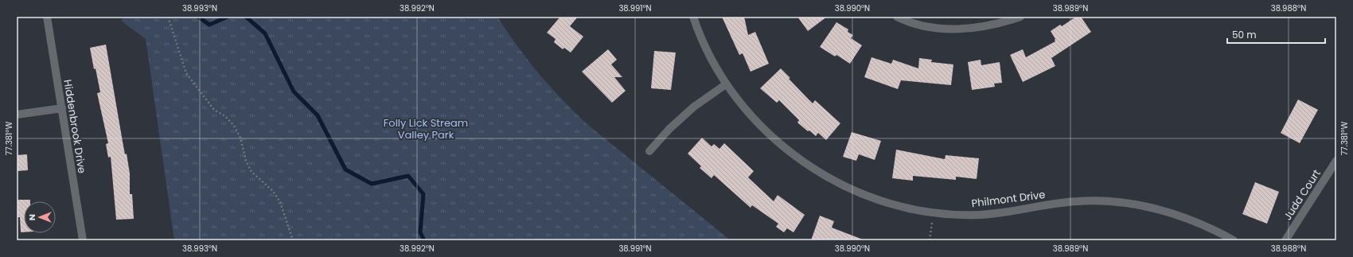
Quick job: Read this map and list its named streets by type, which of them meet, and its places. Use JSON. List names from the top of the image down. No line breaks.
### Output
{"streets":{"street":["Hiddenbrook Drive","Judd Court","Philmont Drive"]},"parks":["Folly Lick Stream Valley Park"],"scale_bar":"50 m","north":"left","coordinates":["38.993°N","38.992°N","38.991°N","38.990°N","38.989°N","38.988°N","77.381°W"]}
